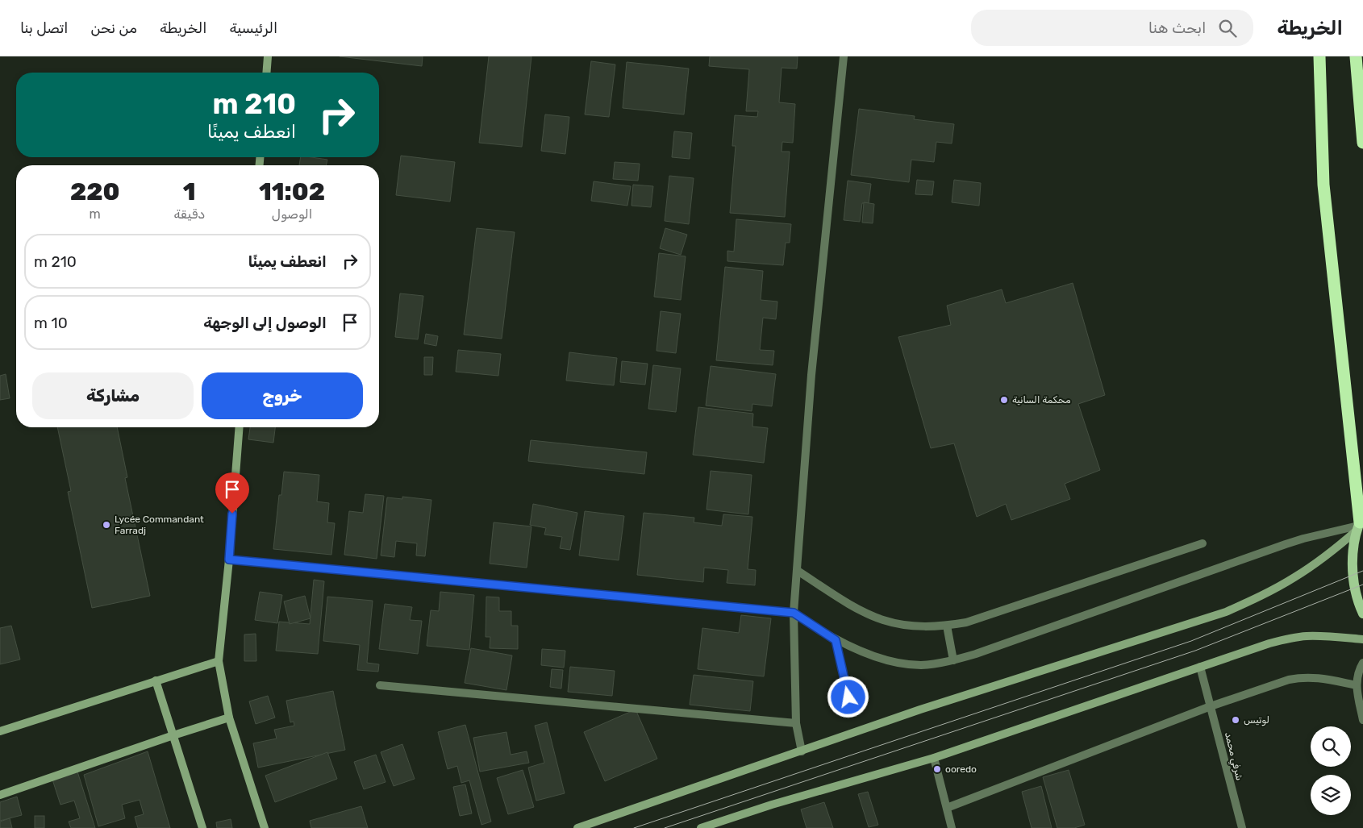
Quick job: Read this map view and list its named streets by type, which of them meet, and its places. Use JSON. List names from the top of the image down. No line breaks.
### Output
{"streets":{"street":["شرفي محمد"]},"places":["محكمة السانية","Lycée Commandant Farradj","لوتيس","ooredo"],"page":{"header":"الخريطة","search":"ابحث هنا","nav":["الرئيسية","الخريطة","من نحن","اتصل بنا"],"turn":["210 m","انعطف يمينًا"],"eta":["11:02","الوصول","1","دقيقة","220","m"],"list":[{"name":"انعطف يمينًا","value":"210 m"},{"name":"الوصول إلى الوجهة","value":"10 m"}],"buttons":["خروج","مشاركة"]}}
